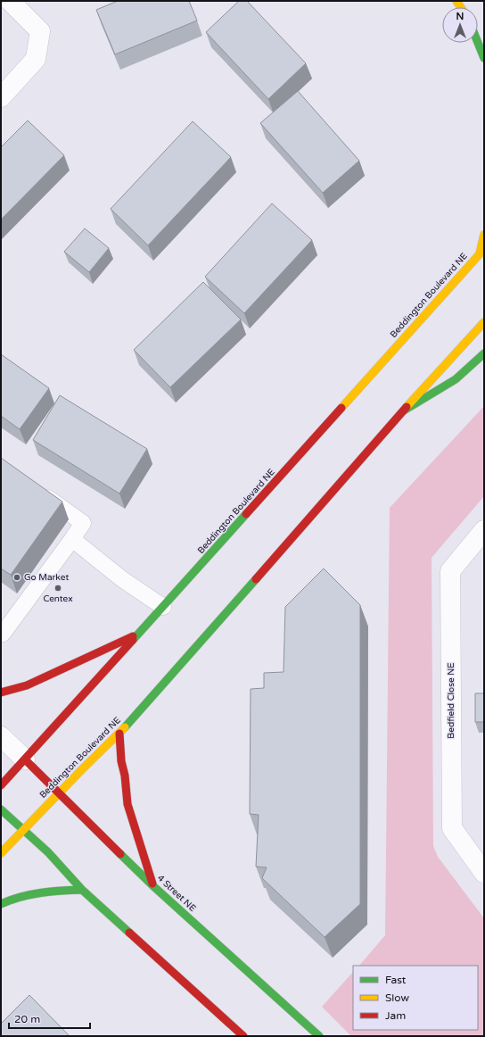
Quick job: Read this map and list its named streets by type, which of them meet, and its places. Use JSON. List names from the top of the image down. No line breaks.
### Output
{"streets":{"main road":["Beddington Boulevard NE","4 Street NE"],"street":["Bedfield Close NE"]},"crossings":[["Beddington Boulevard NE","4 Street NE"]],"places":["Go Market","Centex"],"legend":["Fast","Slow","Jam"],"scale_bar":"20 m","north":"top"}
